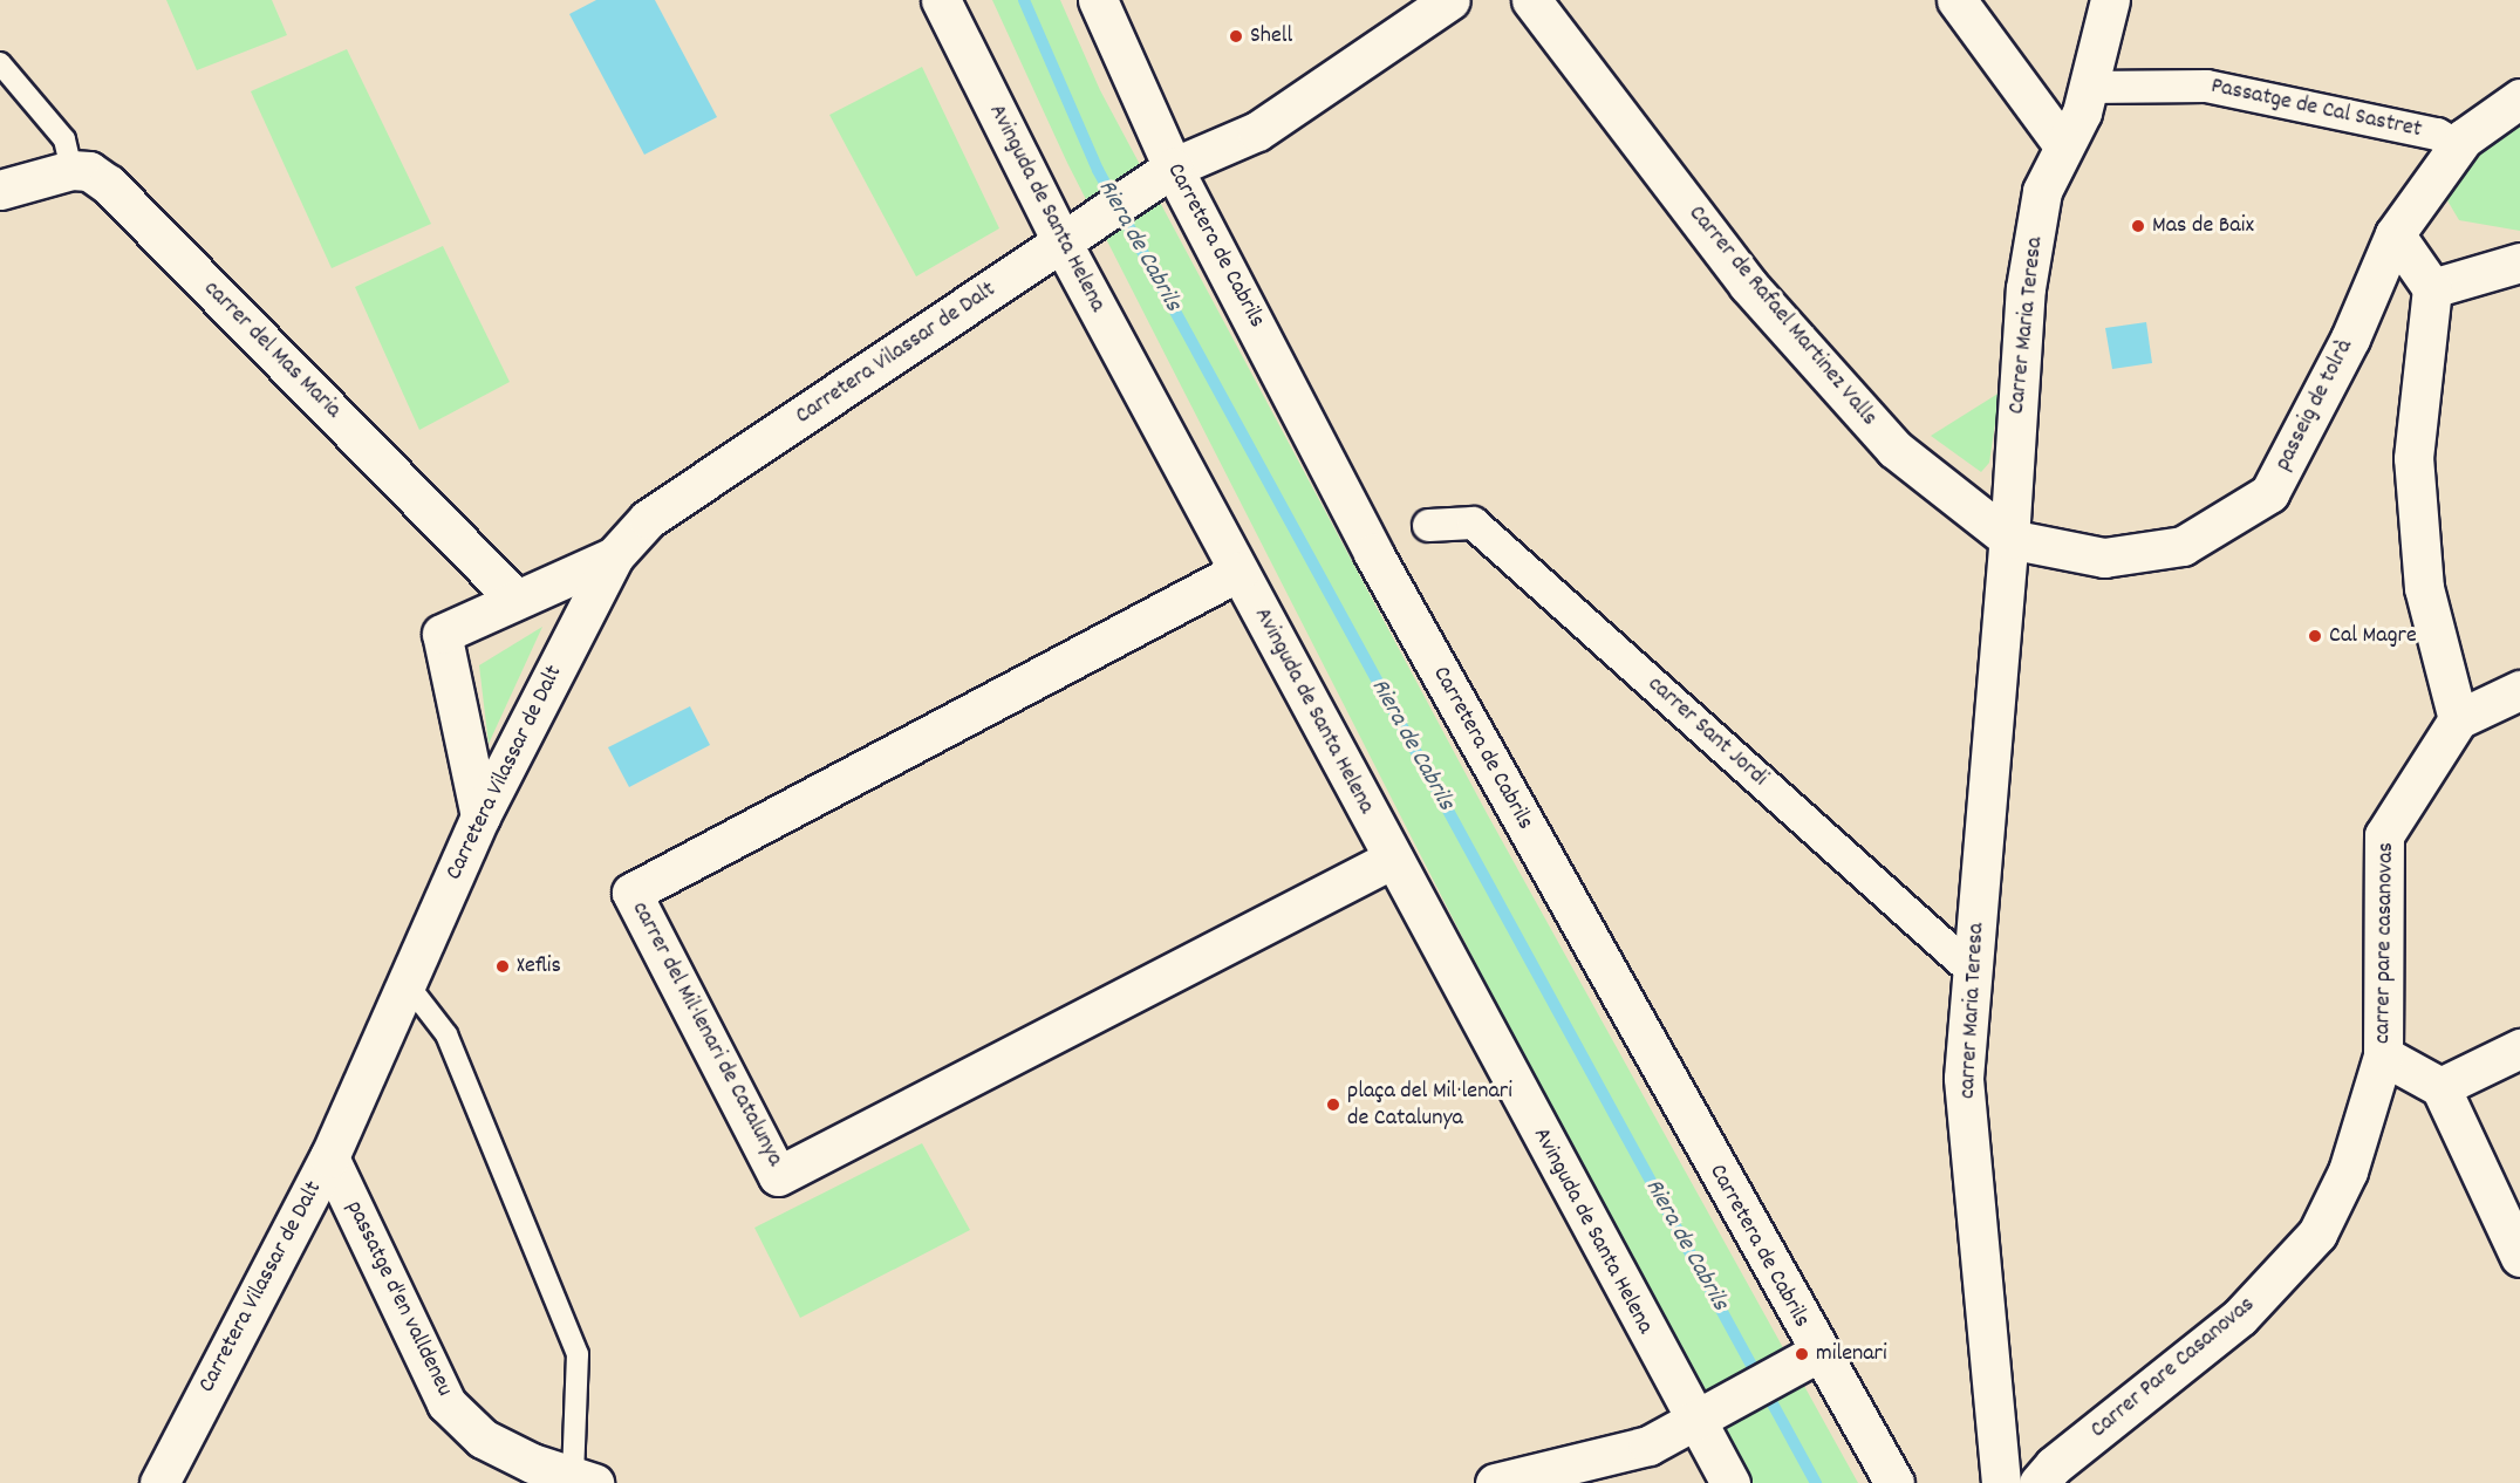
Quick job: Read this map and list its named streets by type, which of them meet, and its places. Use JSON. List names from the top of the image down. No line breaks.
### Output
{"streets":{"street":["Passatge de Cal Sastret","Avinguda de Santa Helena","Carretera de Cabrils","Carrer de Rafael Martinez Valls","Carrer Maria Teresa","carrer del Mas Maria","Carretera Vilassar de Dalt","passeig de tolrà","carrer Sant Jordi","carrer pare casanovas","carrer Maria Teresa","carrer del Mil·lenari de Catalunya","passatge d'en valldeneu","Carrer Pare Casanovas"]},"crossings":[["Passatge de Cal Sastret","Carrer Maria Teresa"],["Passatge de Cal Sastret","passeig de tolrà"],["Avinguda de Santa Helena","Carretera Vilassar de Dalt"],["Avinguda de Santa Helena","carrer del Mil·lenari de Catalunya"],["Carrer de Rafael Martinez Valls","Carrer Maria Teresa"],["Carrer de Rafael Martinez Valls","passeig de tolrà"],["Carrer de Rafael Martinez Valls","carrer Maria Teresa"],["Carrer Maria Teresa","passeig de tolrà"],["Carrer Maria Teresa","carrer Maria Teresa"],["Carretera Vilassar de Dalt","passatge d'en valldeneu"],["passeig de tolrà","carrer Maria Teresa"],["carrer Sant Jordi","carrer Maria Teresa"],["carrer pare casanovas","Carrer Pare Casanovas"]],"water":["Riera de Cabrils"],"places":["Shell","Mas de Baix","Cal Magre","Xeflis","plaça del Mil·lenari de Catalunya","milenari"]}
